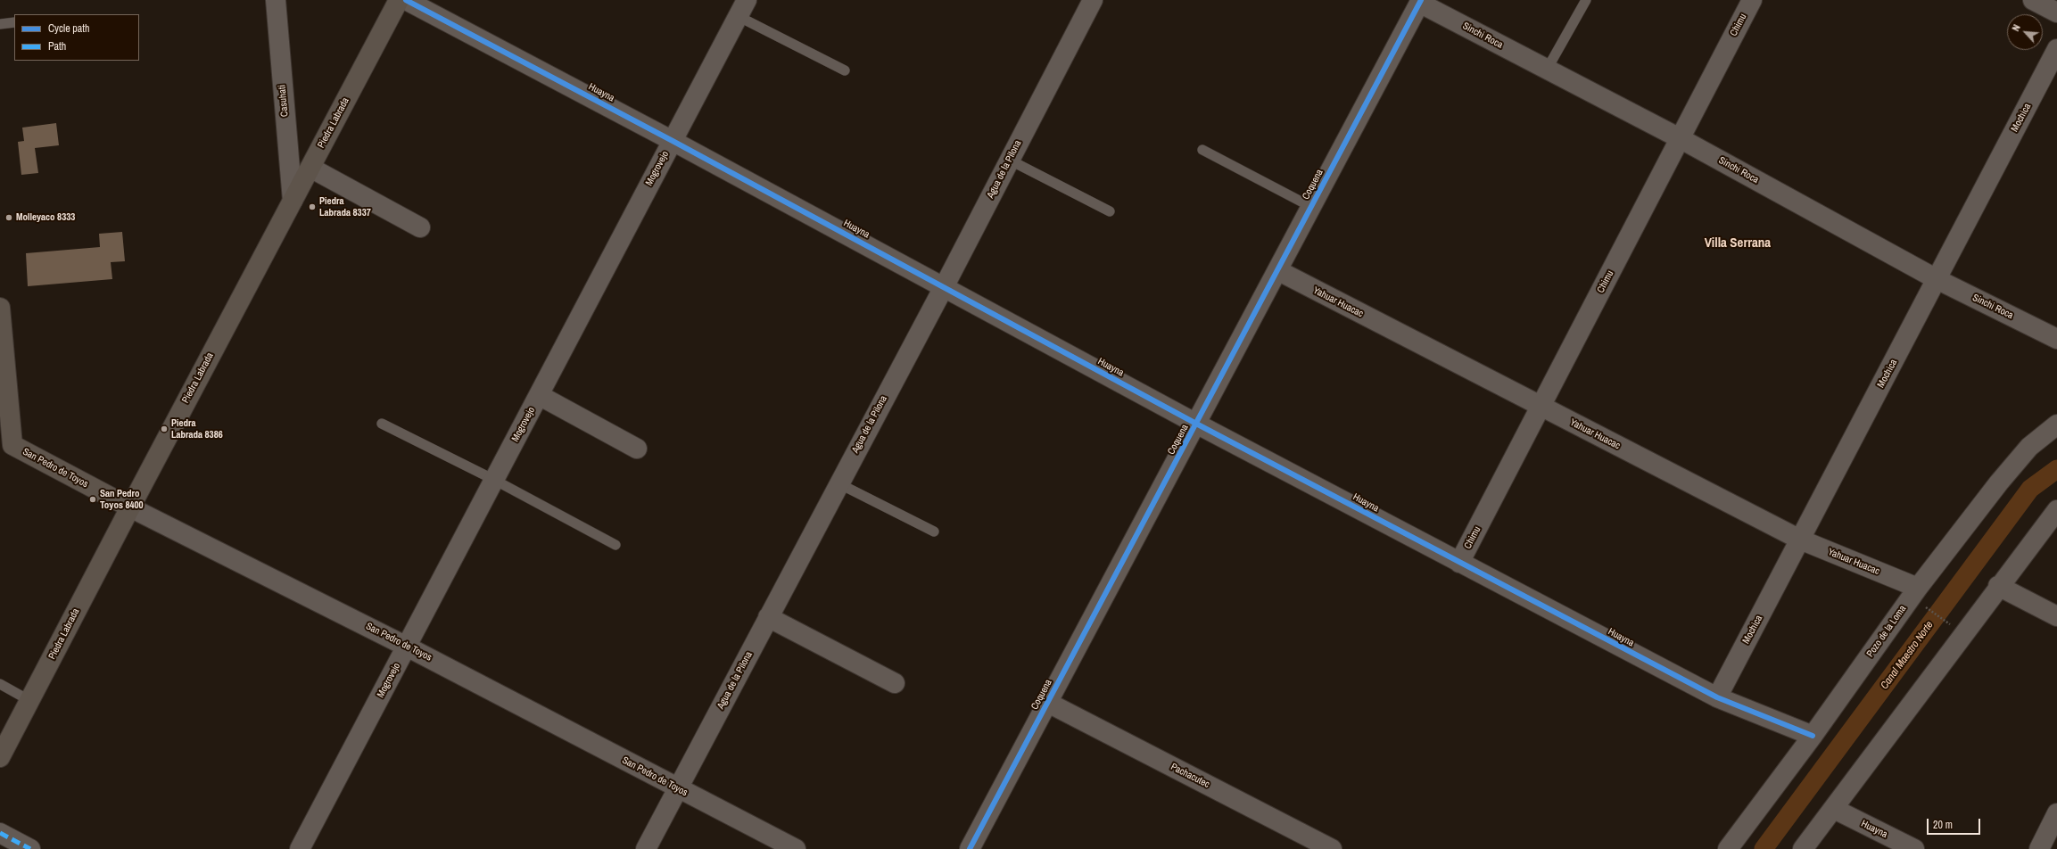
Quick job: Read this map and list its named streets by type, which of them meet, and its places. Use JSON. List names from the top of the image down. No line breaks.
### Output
{"streets":{"main road":["Piedra Labrada","San Pedro de Toyos"],"street":["Chimu","Sinchi Roca","Huayna","Casuhati","Mochica","Mogrovejo","Agua de la Pilona","Coquena","Yahuar Huacac","Pozo de la Loma","Pachacutec"]},"crossings":[["Chimu","Sinchi Roca"],["Chimu","Huayna"],["Chimu","Yahuar Huacac"],["Sinchi Roca","Mochica"],["Sinchi Roca","Coquena"],["Huayna","Mochica"],["Huayna","Mogrovejo"],["Huayna","Agua de la Pilona"],["Huayna","Coquena"],["Huayna","Pozo de la Loma"],["Casuhati","Piedra Labrada"],["Mochica","Yahuar Huacac"],["Piedra Labrada","San Pedro de Toyos"],["Mogrovejo","San Pedro de Toyos"],["Agua de la Pilona","San Pedro de Toyos"],["Coquena","Yahuar Huacac"],["Coquena","Pachacutec"],["Yahuar Huacac","Pozo de la Loma"]],"districts":["Villa Serrana"],"water":["Canal Maestro Norte"],"places":["Piedra Labrada 8337","Molleyaco 8333","Piedra Labrada 8386","San Pedro Toyos 8400"],"legend":["Cycle path","Path"],"scale_bar":"20 m","north":"top left"}
